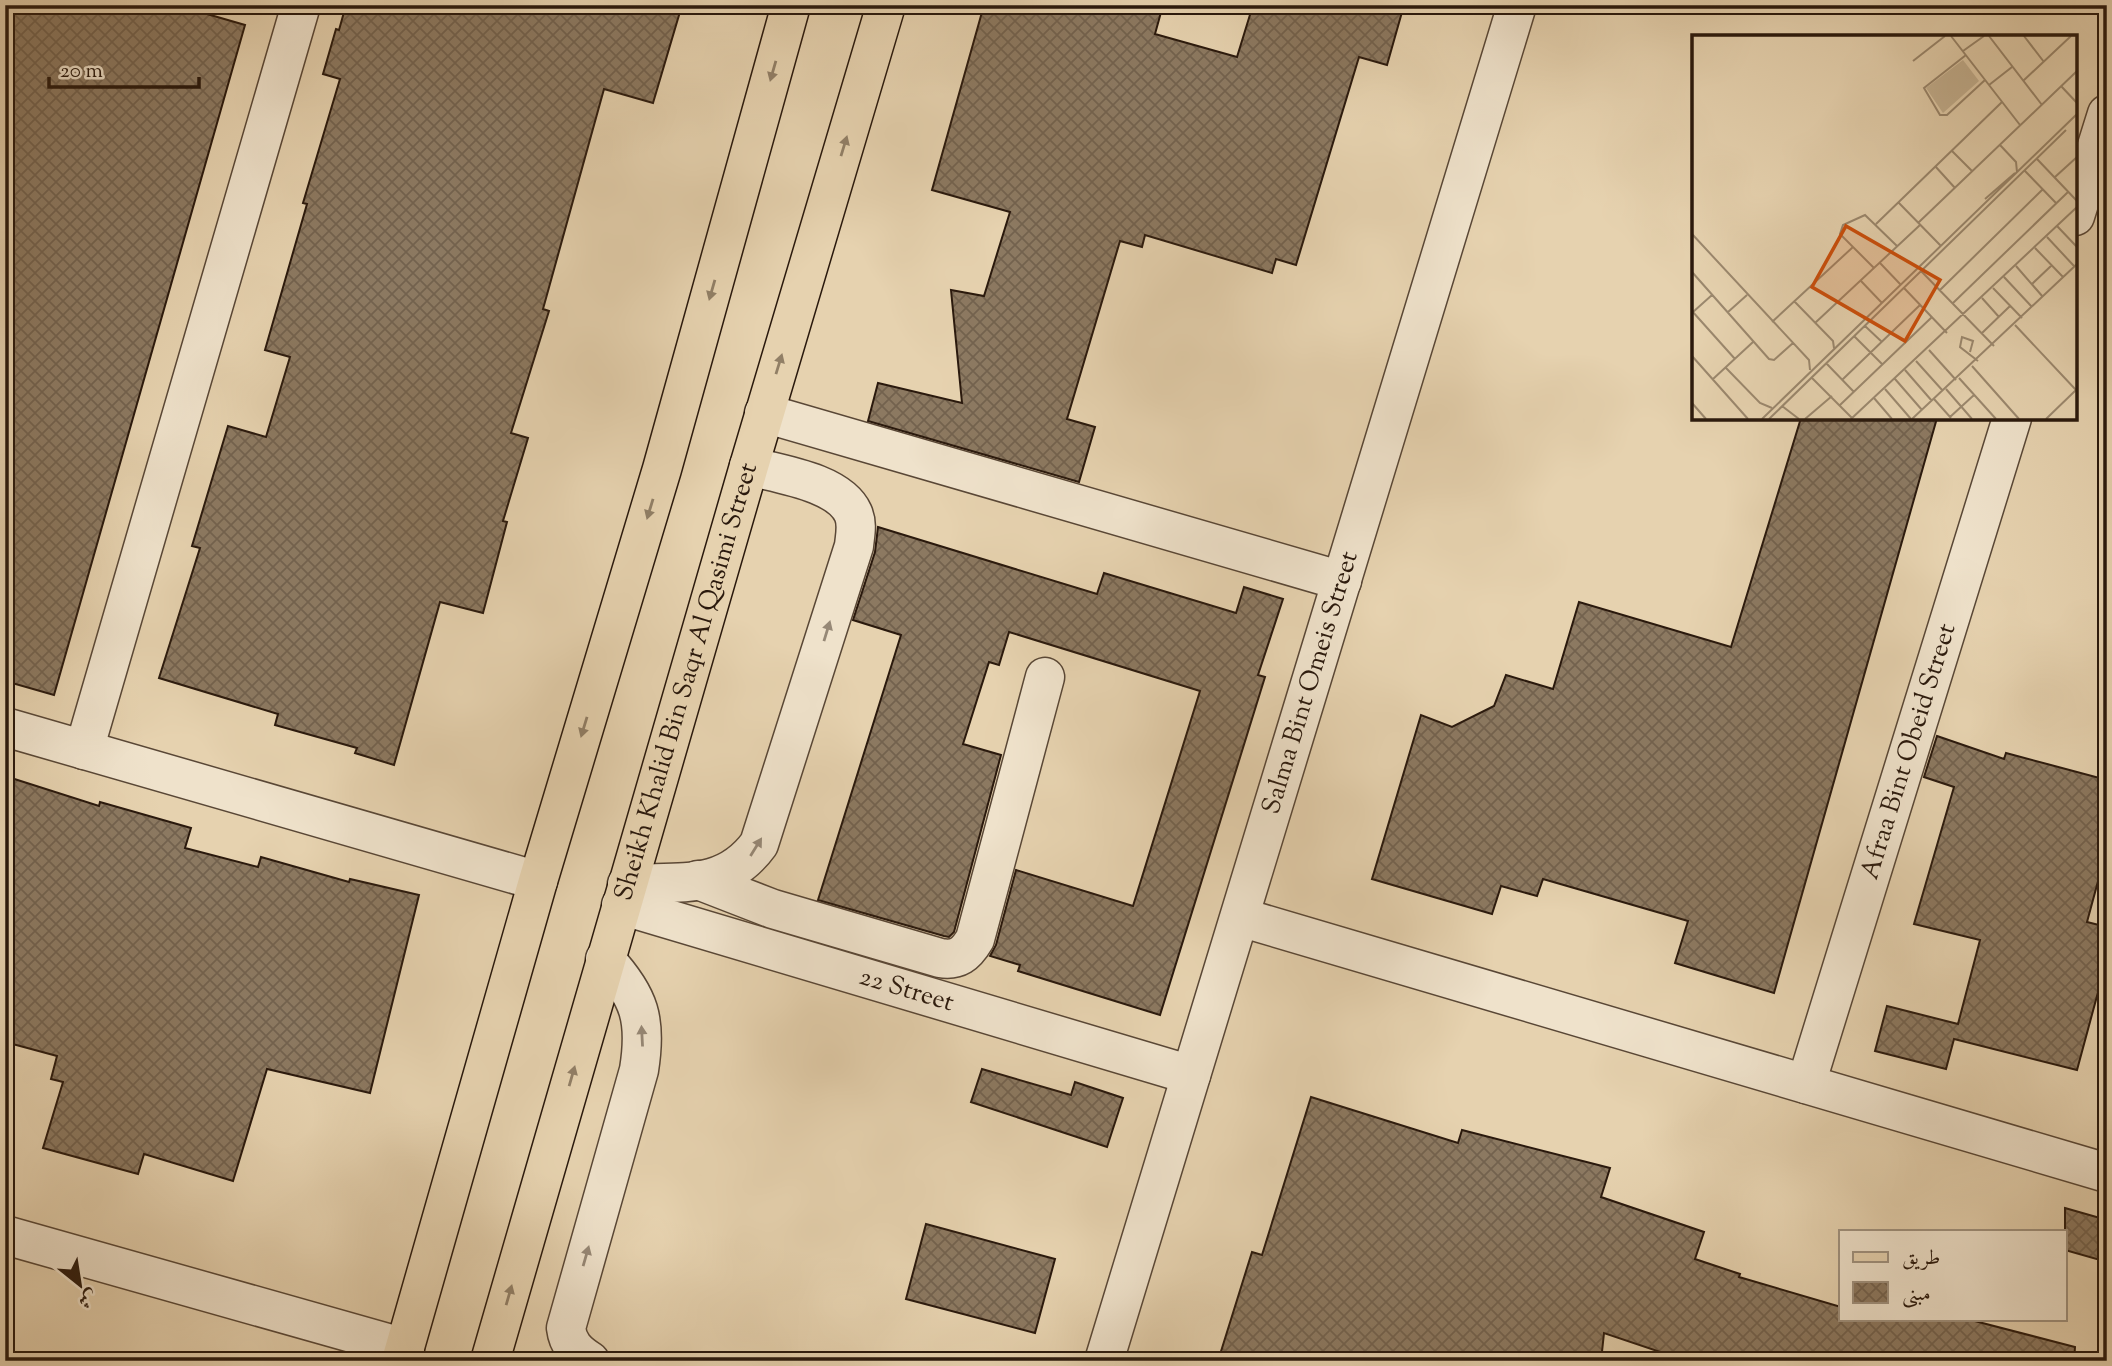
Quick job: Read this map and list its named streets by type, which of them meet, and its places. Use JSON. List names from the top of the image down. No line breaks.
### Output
{"streets":{"main road":["Sheikh Khalid Bin Saqr Al Qasimi Street"],"street":["Salma Bint Omeis Street","Afraa Bint Obeid Street","22 Street"]},"crossings":[["Sheikh Khalid Bin Saqr Al Qasimi Street","22 Street"],["Salma Bint Omeis Street","22 Street"]],"legend":["طريق","مبنى"],"scale_bar":"20 m","north":"bottom right"}
